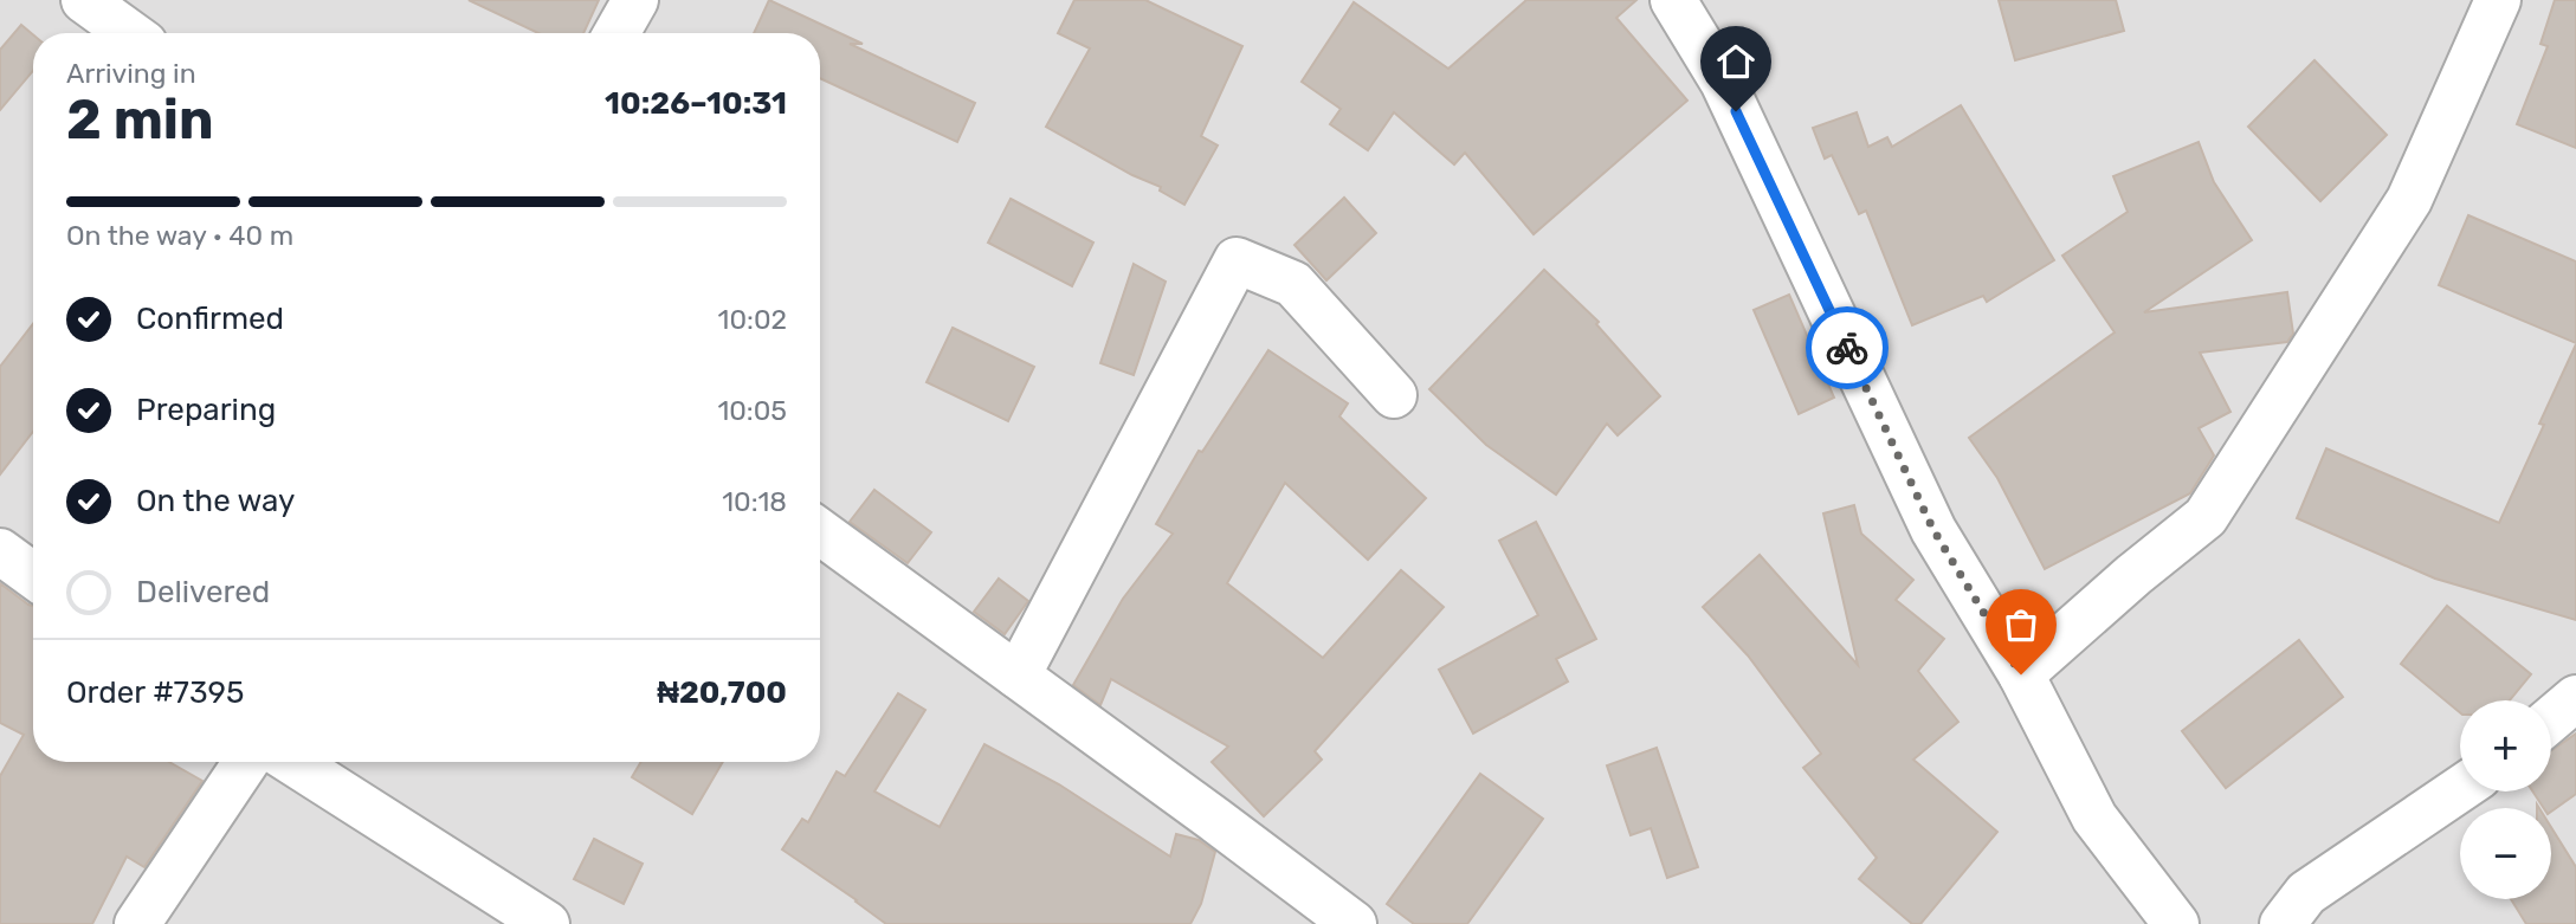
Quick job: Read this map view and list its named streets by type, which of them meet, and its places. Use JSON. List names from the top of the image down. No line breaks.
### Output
{"page":{"heading":["2 min","Arriving in","10:26–10:31"],"panel":["Order #7395","₦20,700"],"bar":"On the way · 40 m","list":[["Confirmed","10:02"],["Preparing","10:05"],["On the way","10:18"],"Delivered"],"map_buttons":["+","−"]}}
